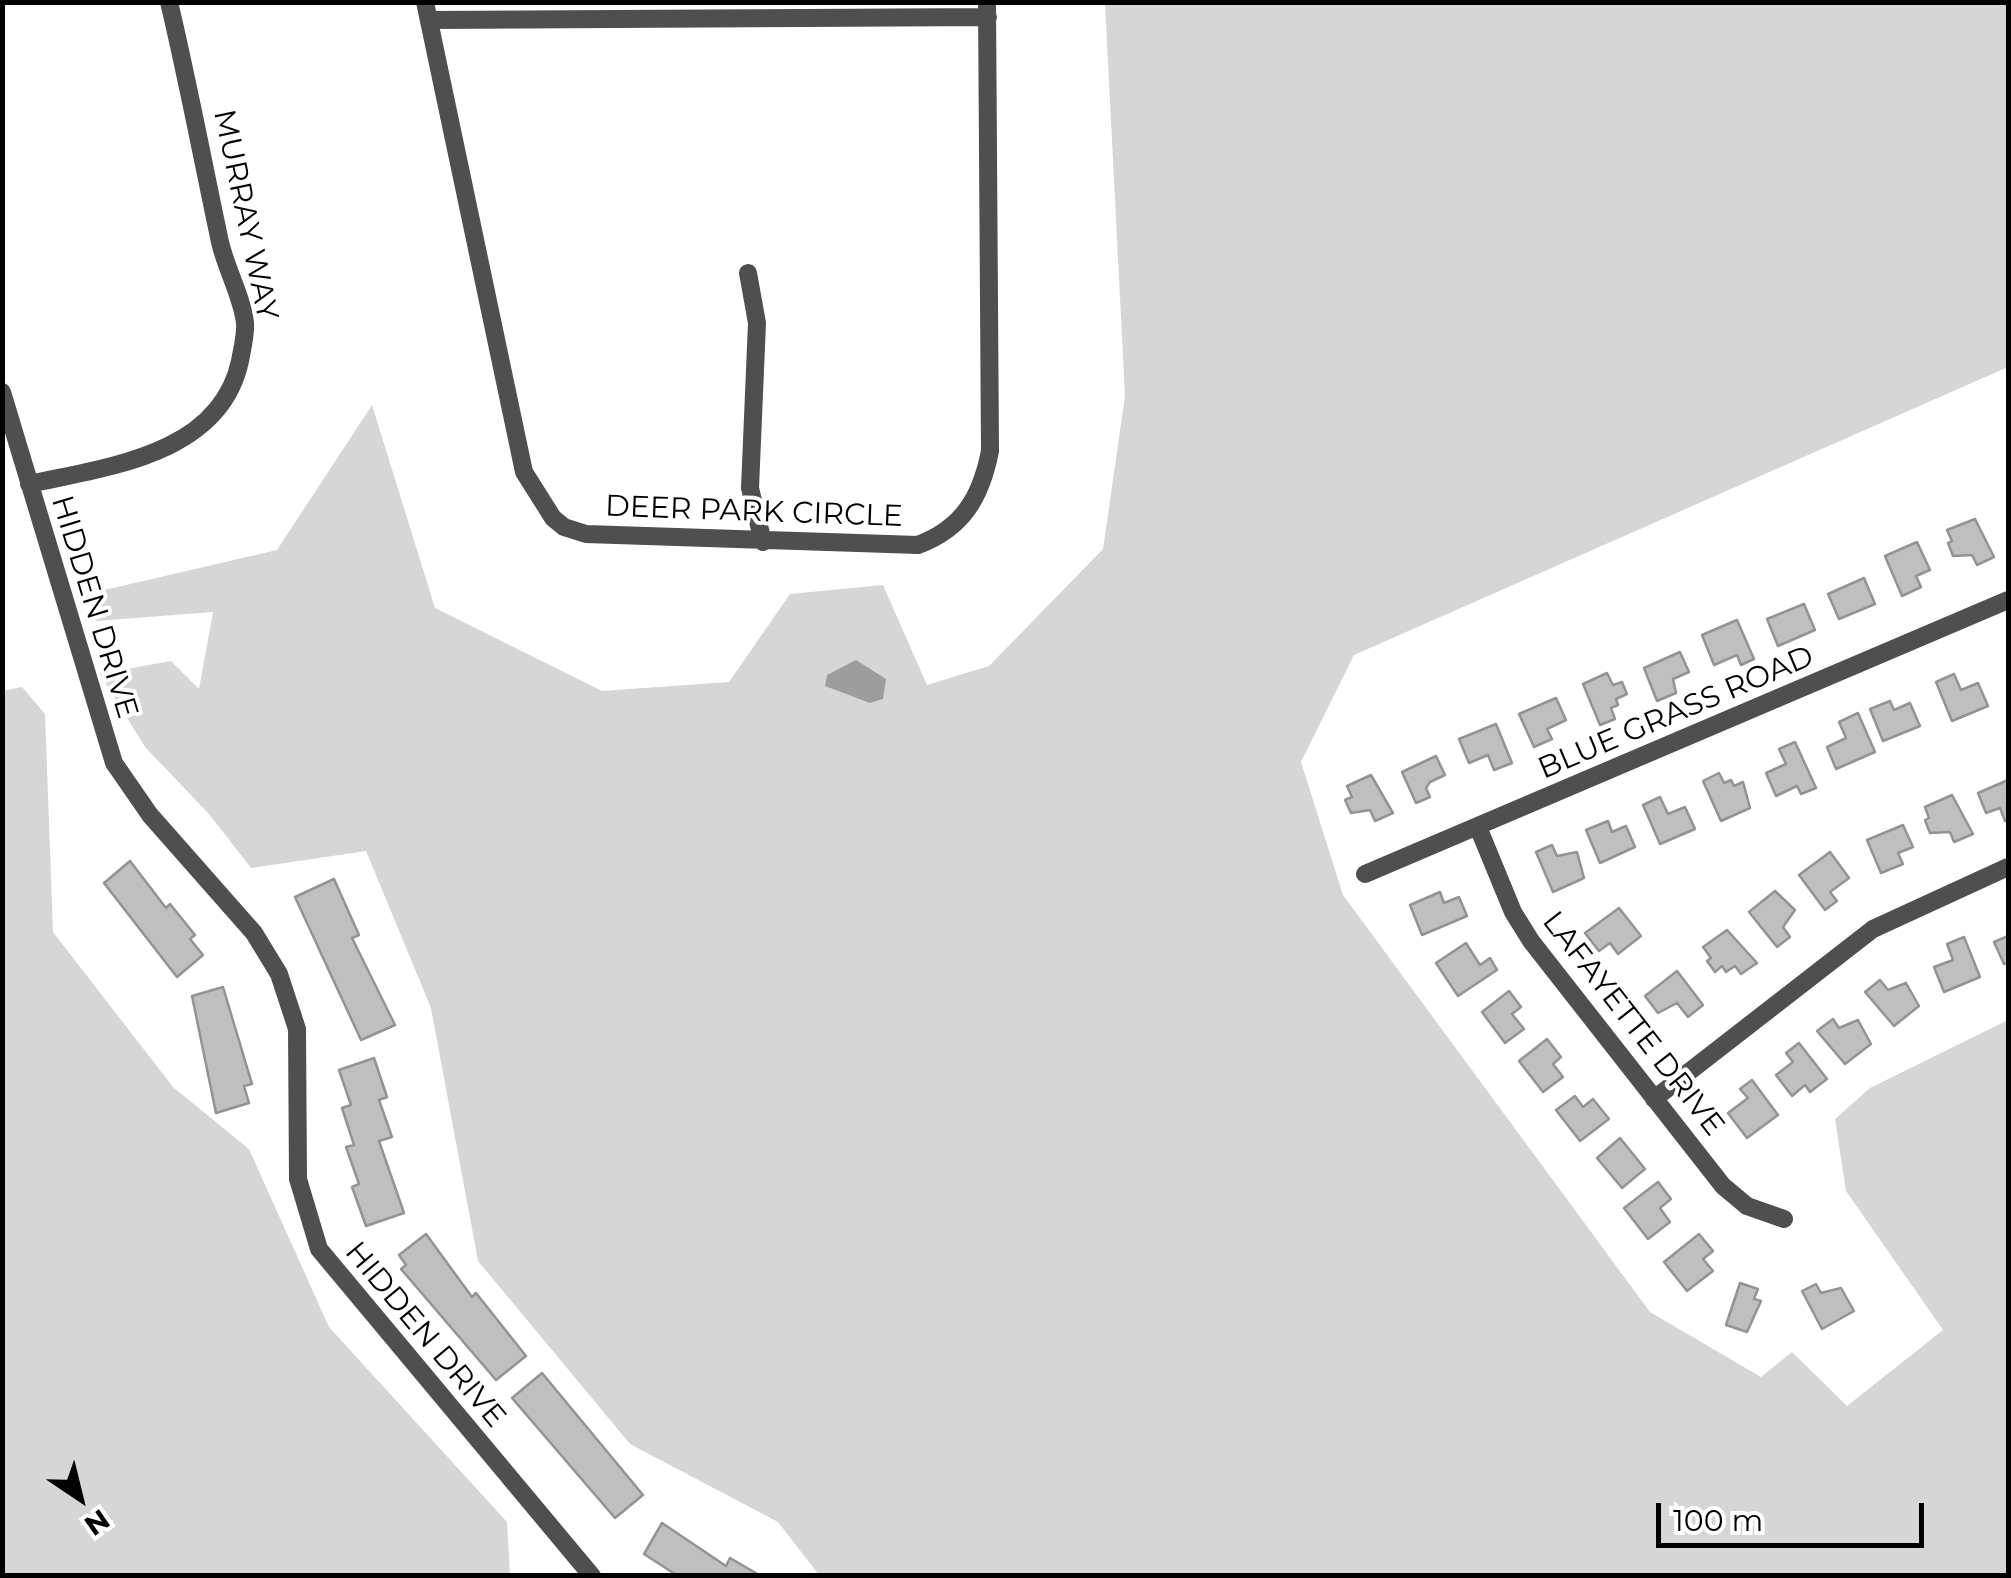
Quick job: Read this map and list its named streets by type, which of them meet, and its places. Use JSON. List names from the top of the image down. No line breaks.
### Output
{"streets":{"street":["MURRAY WAY","DEER PARK CIRCLE","HIDDEN DRIVE","BLUE GRASS ROAD","LAFAYETTE DRIVE"]},"crossings":[["MURRAY WAY","HIDDEN DRIVE"],["BLUE GRASS ROAD","LAFAYETTE DRIVE"]],"scale_bar":"100 m","north":"bottom right"}
